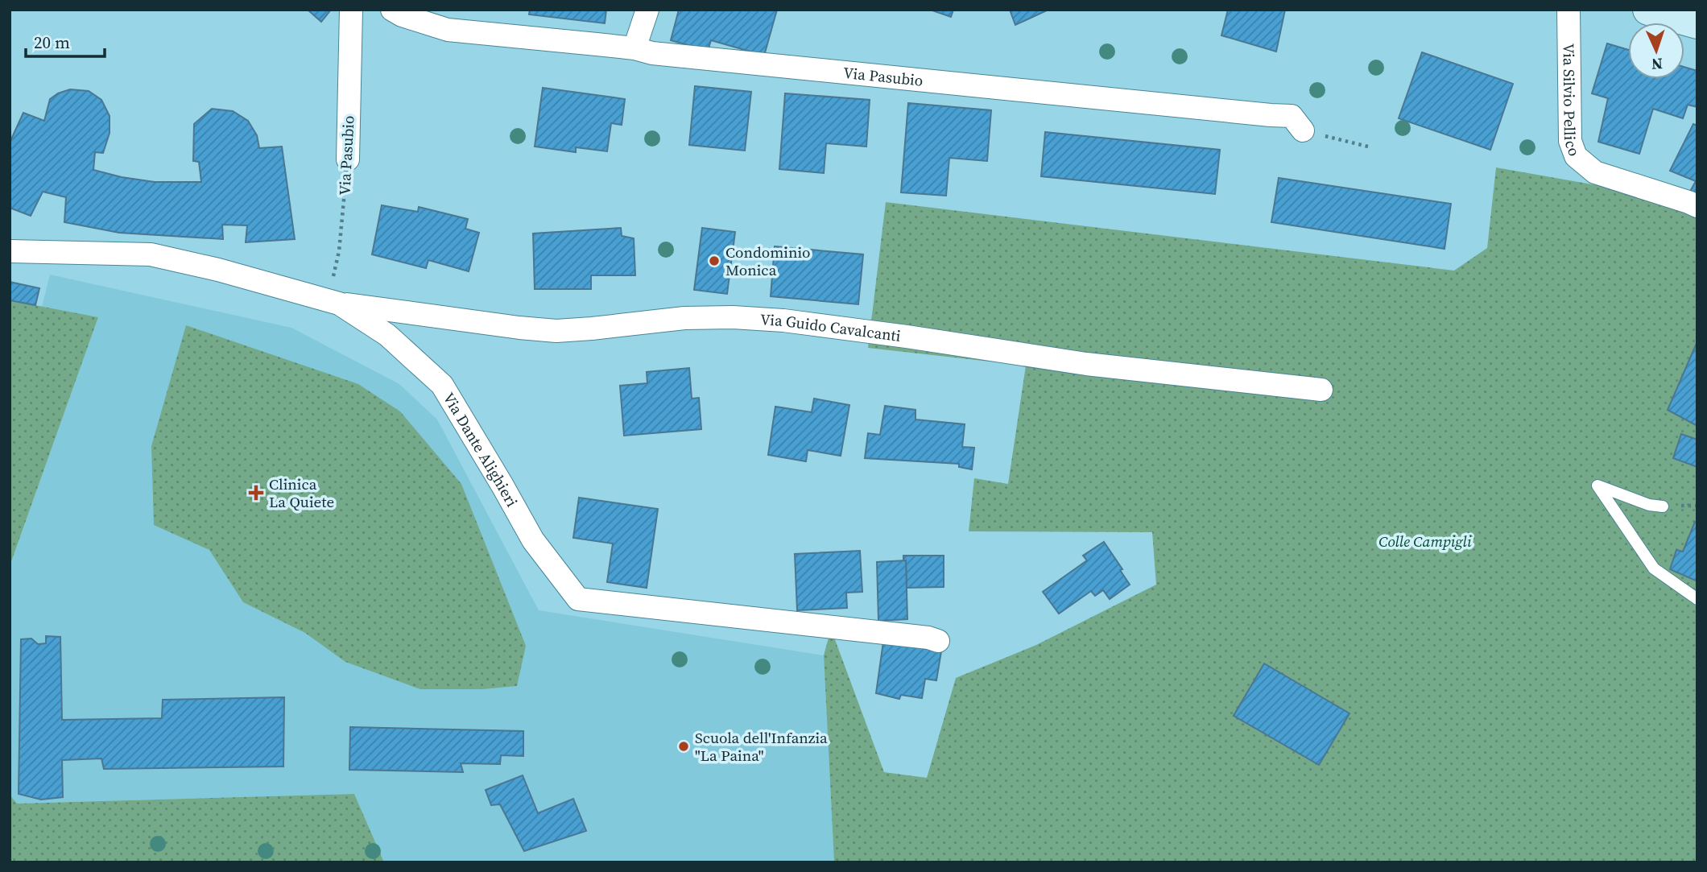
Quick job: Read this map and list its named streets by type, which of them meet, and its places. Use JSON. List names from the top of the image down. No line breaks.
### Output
{"streets":{"street":["Via Pasubio","Via Silvio Pellico","Via Guido Cavalcanti","Via Dante Alighieri"]},"crossings":[["Via Pasubio","Via Guido Cavalcanti"],["Via Pasubio","Via Dante Alighieri"],["Via Guido Cavalcanti","Via Dante Alighieri"]],"parks":["Colle Campigli"],"places":{"other":["Condominio Monica","Scuola dell'Infanzia \"La Paina\""],"health":["Clinica La Quiete"]},"scale_bar":"20 m","north":"bottom"}
